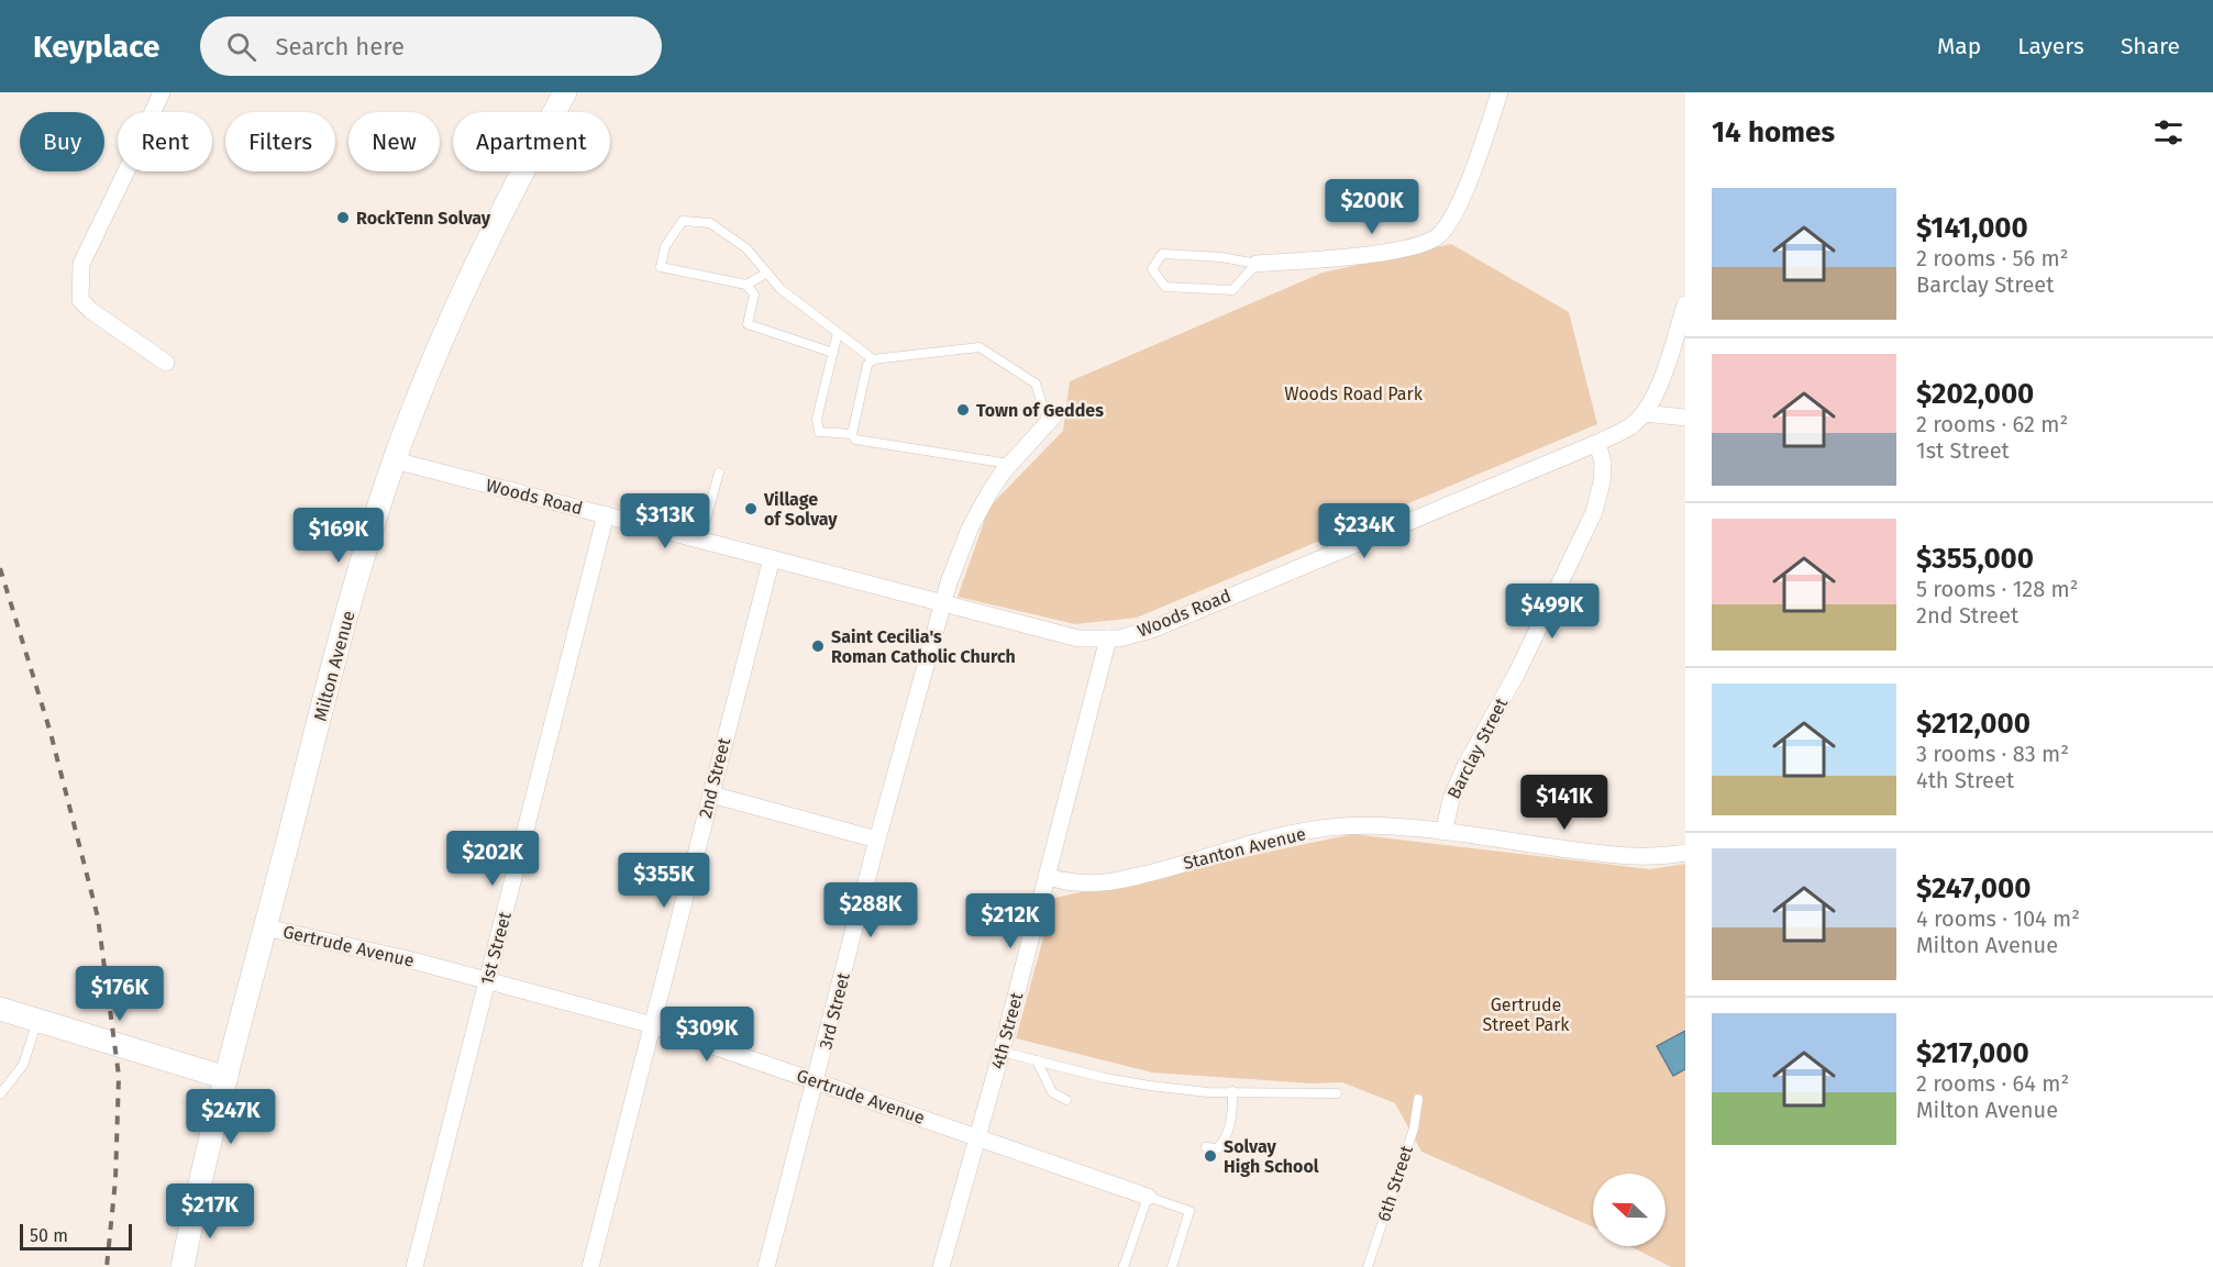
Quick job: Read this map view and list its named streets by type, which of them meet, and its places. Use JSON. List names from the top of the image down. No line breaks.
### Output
{"streets":{"main road":["Milton Avenue"],"street":["Woods Road","Barclay Street","2nd Street","Stanton Avenue","Gertrude Avenue","1st Street","3rd Street","4th Street"],"lane":["6th Street"]},"crossings":[["Woods Road","Milton Avenue"],["Woods Road","Barclay Street"],["Woods Road","2nd Street"],["Woods Road","1st Street"],["Woods Road","3rd Street"],["Woods Road","4th Street"],["Milton Avenue","Gertrude Avenue"],["Barclay Street","Stanton Avenue"],["2nd Street","Gertrude Avenue"],["Stanton Avenue","4th Street"],["Gertrude Avenue","1st Street"],["Gertrude Avenue","3rd Street"],["Gertrude Avenue","4th Street"]],"parks":["Woods Road Park","Gertrude Street Park"],"places":["RockTenn Solvay","Town of Geddes","Village of Solvay","Saint Cecilia's Roman Catholic Church","Solvay High School"],"scale_bar":"50 m","north":"left","page":{"header":"Keyplace","search":"Search here","nav":["Map","Layers","Share"],"heading":"14 homes","chip":["Buy","Rent","Filters","New","Apartment"],"list":[{"name":"$141,000","note":"2 rooms · 56 m² · Barclay Street"},{"name":"$202,000","note":"2 rooms · 62 m² · 1st Street"},{"name":"$355,000","note":"5 rooms · 128 m² · 2nd Street"},{"name":"$212,000","note":"3 rooms · 83 m² · 4th Street"},{"name":"$247,000","note":"4 rooms · 104 m² · Milton Avenue"},{"name":"$217,000","note":"2 rooms · 64 m² · Milton Avenue"}],"price":["$200K","$313K","$234K","$169K","$499K","$141K","$202K","$355K","$288K","$212K","$176K","$309K","$247K","$217K"],"scale":"50 m"}}
